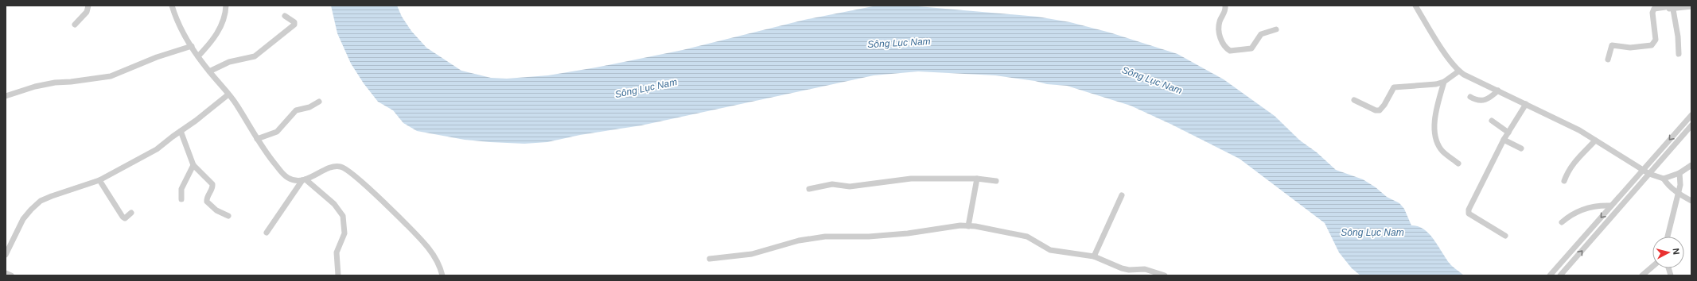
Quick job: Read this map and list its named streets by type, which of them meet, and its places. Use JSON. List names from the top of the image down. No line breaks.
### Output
{"water":["Sông Lục Nam"],"north":"right"}
